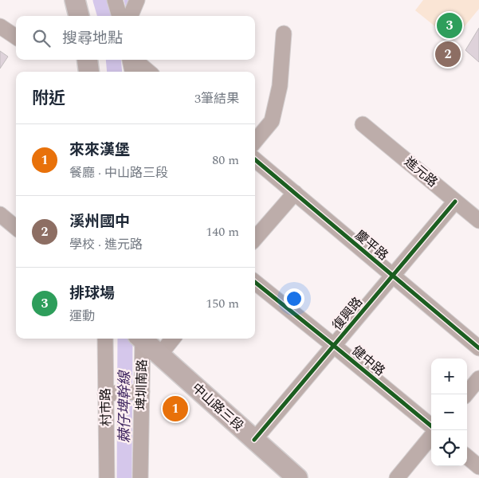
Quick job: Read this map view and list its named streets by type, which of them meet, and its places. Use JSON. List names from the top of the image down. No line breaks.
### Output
{"streets":{"main road":["中山路三段"],"street":["進元路","慶平路","復興路","健中路","埤圳南路","村市路"]},"crossings":[["進元路","復興路"],["慶平路","復興路"],["復興路","健中路"],["復興路","中山路三段"]],"water":["棘仔埤幹線"],"page":{"pins":["3","2","1"],"search":"搜尋地點","heading":["附近","3筆結果"],"list":[{"mark":"1","name":"來來漢堡","note":"餐廳 · 中山路三段","value":"80 m"},{"mark":"2","name":"溪州國中","note":"學校 · 進元路","value":"140 m"},{"mark":"3","name":"排球場","note":"運動","value":"150 m"}],"map_buttons":["+","−"]}}
